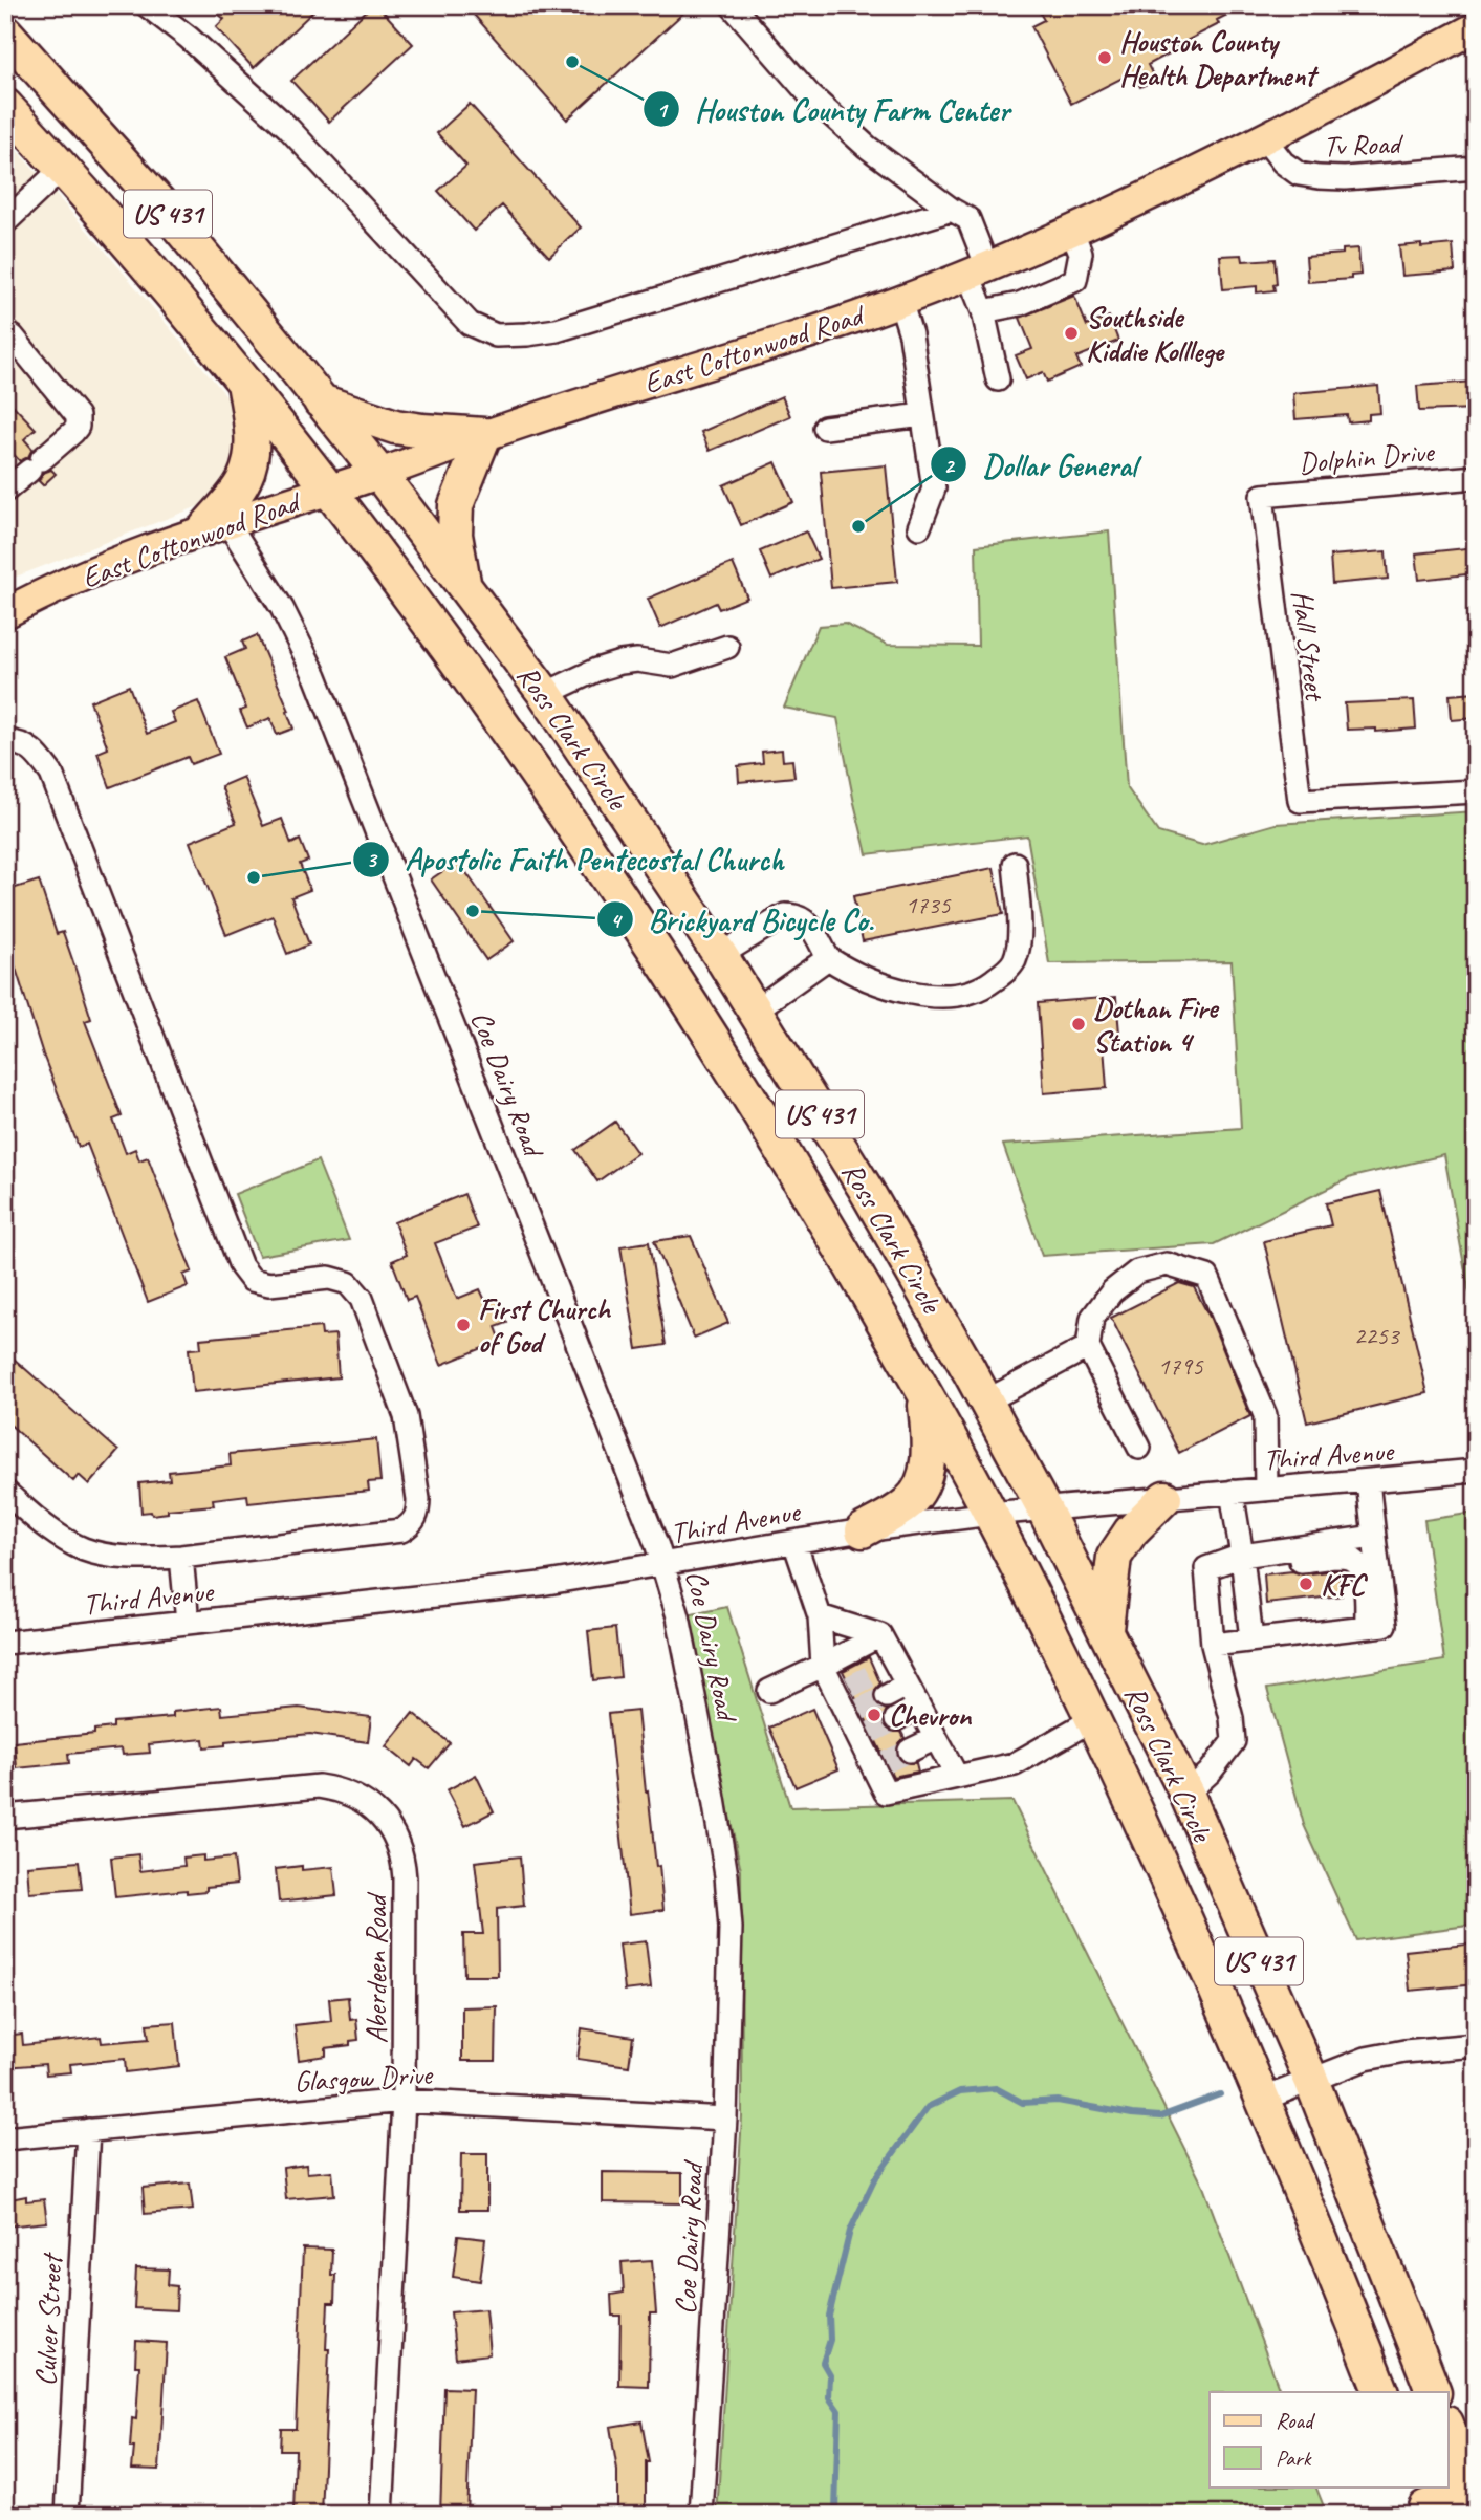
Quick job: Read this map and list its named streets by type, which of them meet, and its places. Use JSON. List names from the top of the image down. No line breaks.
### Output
{"streets":{"highway":["US 431","Ross Clark Circle"],"main road":["East Cottonwood Road"],"street":["Tv Road","Dolphin Drive","Hall Street","Coe Dairy Road","Third Avenue","Aberdeen Road","Glasgow Drive","Culver Street"]},"crossings":[["Tv Road","East Cottonwood Road"],["East Cottonwood Road","Ross Clark Circle"],["East Cottonwood Road","Coe Dairy Road"],["Dolphin Drive","Hall Street"],["Ross Clark Circle","Third Avenue"],["Coe Dairy Road","Third Avenue"],["Coe Dairy Road","Glasgow Drive"],["Aberdeen Road","Glasgow Drive"],["Glasgow Drive","Culver Street"]],"places":["Houston County Health Department","Houston County Farm Center","Southside Kiddie Kolllege","Dollar General","Apostolic Faith Pentecostal Church","Brickyard Bicycle Co.","Dothan Fire Station 4","First Church of God","KFC","Chevron"],"house_numbers":["1735","2253","1795"],"legend":["Road","Park"]}
